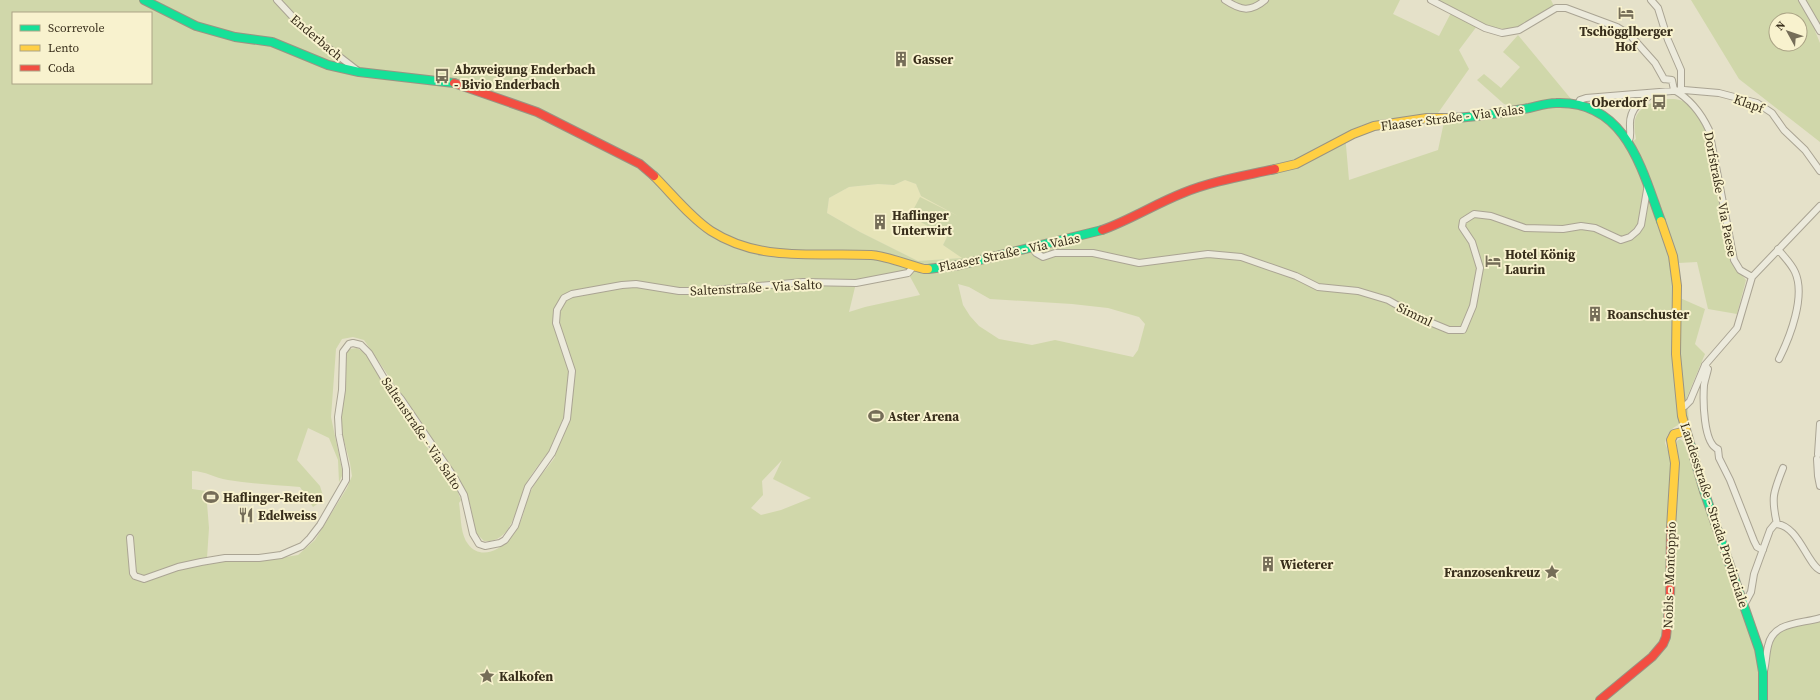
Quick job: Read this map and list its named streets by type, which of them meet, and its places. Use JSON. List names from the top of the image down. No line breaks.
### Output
{"streets":{"main road":["Flaaser Straße - Via Valas","Landesstraße - Strada Provinciale","Nobls - Montoppio"],"street":["Enderbach","Klapf","Dorfstraße - Via Paese","Saltenstraße - Via Salto","Simml"]},"crossings":[["Enderbach","Flaaser Straße - Via Valas"],["Klapf","Dorfstraße - Via Paese"],["Flaaser Straße - Via Valas","Saltenstraße - Via Salto"],["Flaaser Straße - Via Valas","Simml"],["Flaaser Straße - Via Valas","Landesstraße - Strada Provinciale"],["Simml","Landesstraße - Strada Provinciale"],["Landesstraße - Strada Provinciale","Nobls - Montoppio"]],"places":{"hotel":["Tschögglberger Hof","Hotel König Laurin"],"building":["Gasser","Haflinger Unterwirt","Roanschuster","Wieterer"],"bus stop":["Abzweigung Enderbach - Bivio Enderbach","Oberdorf"],"sports":["Aster Arena","Haflinger-Reiten"],"restaurant":["Edelweiss"],"place":["Franzosenkreuz","Kalkofen"]},"legend":["Scorrevole","Lento","Coda"],"north":"top left"}
